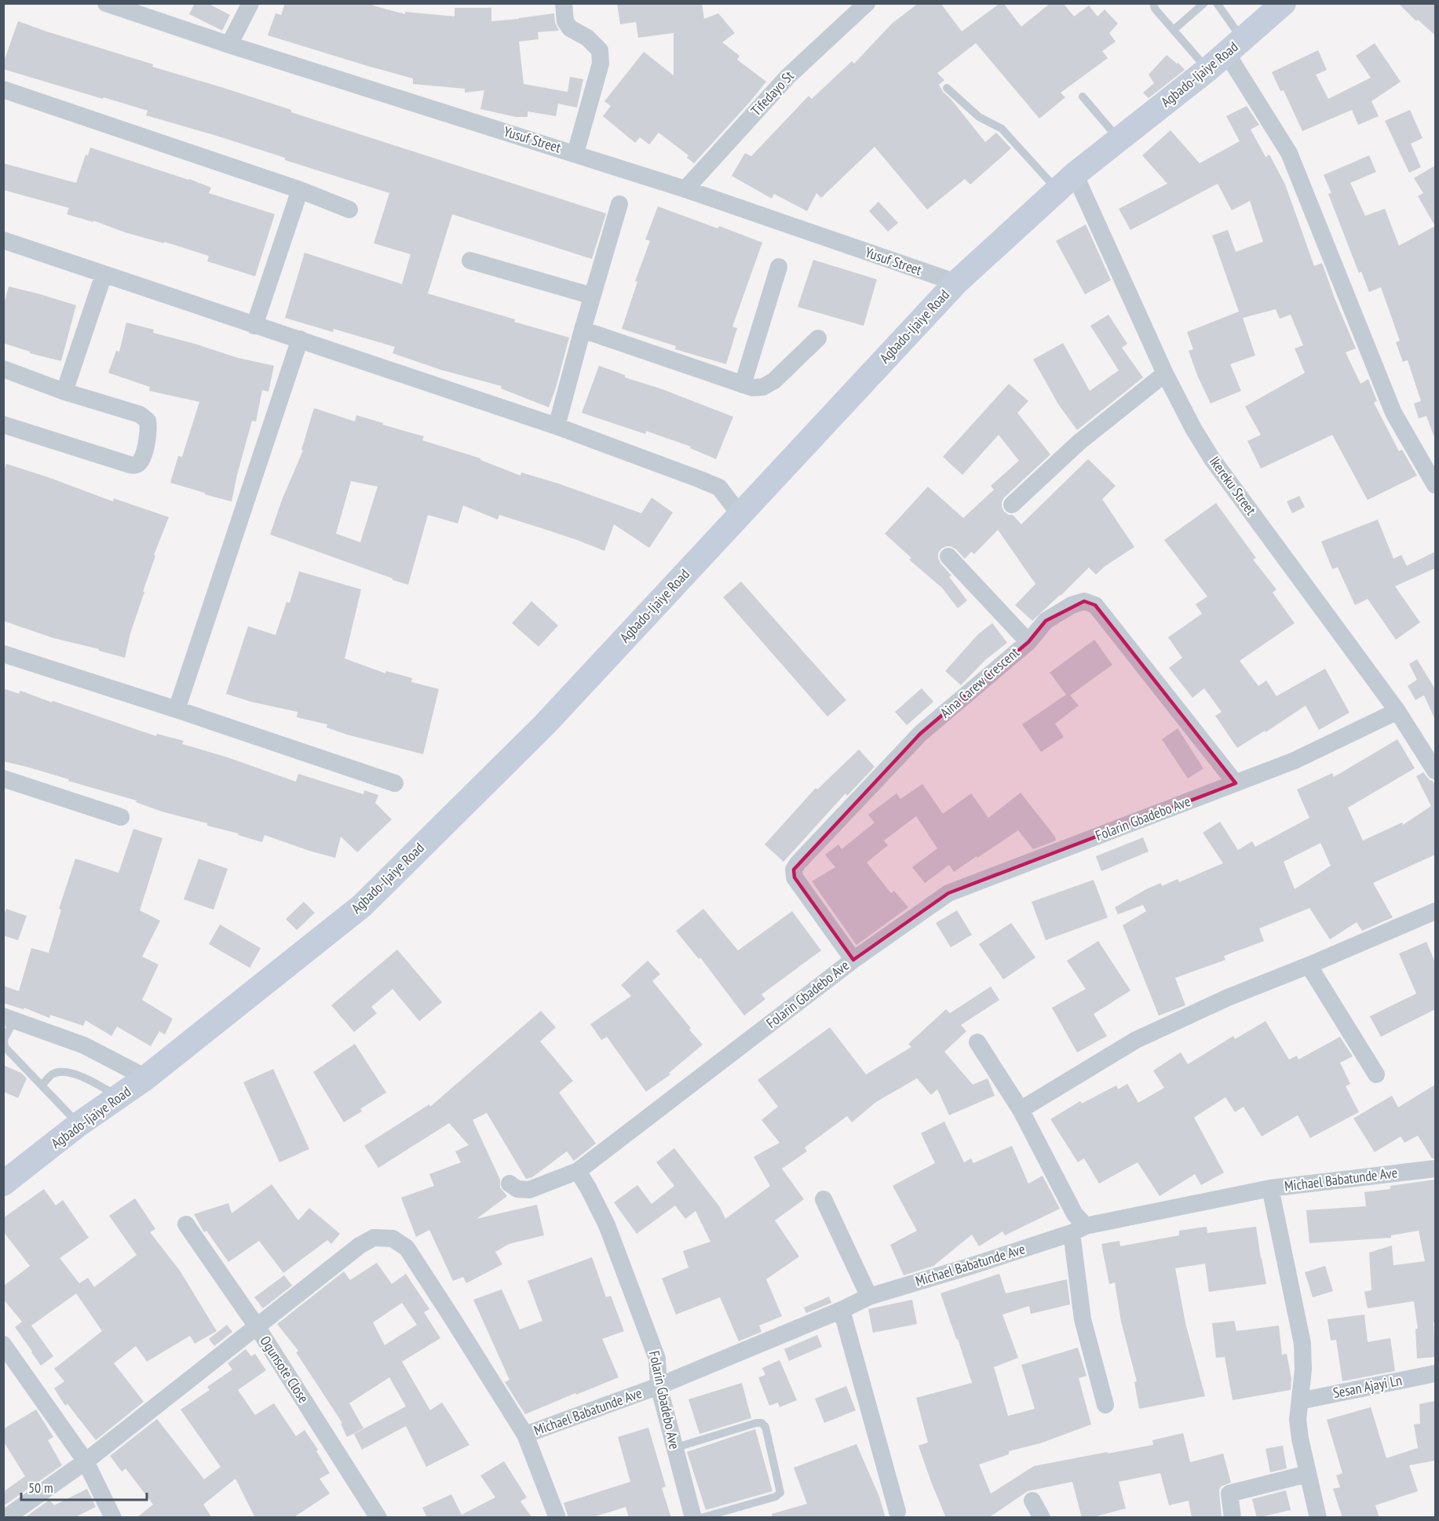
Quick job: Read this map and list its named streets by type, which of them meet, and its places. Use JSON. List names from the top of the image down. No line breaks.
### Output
{"streets":{"street":["Agbado-Ijaiye Road","Tifedayo St","Yusuf Street","Ikereku Street","Aina Carew Crescent","Folarin Gbadebo Ave","Michael Babatunde Ave","Ogunsote Close","Sesan Ajayi Ln"]},"crossings":[["Agbado-Ijaiye Road","Yusuf Street"],["Agbado-Ijaiye Road","Ikereku Street"],["Tifedayo St","Yusuf Street"],["Ikereku Street","Folarin Gbadebo Ave"],["Aina Carew Crescent","Folarin Gbadebo Ave"],["Folarin Gbadebo Ave","Michael Babatunde Ave"]],"scale_bar":"50 m"}
